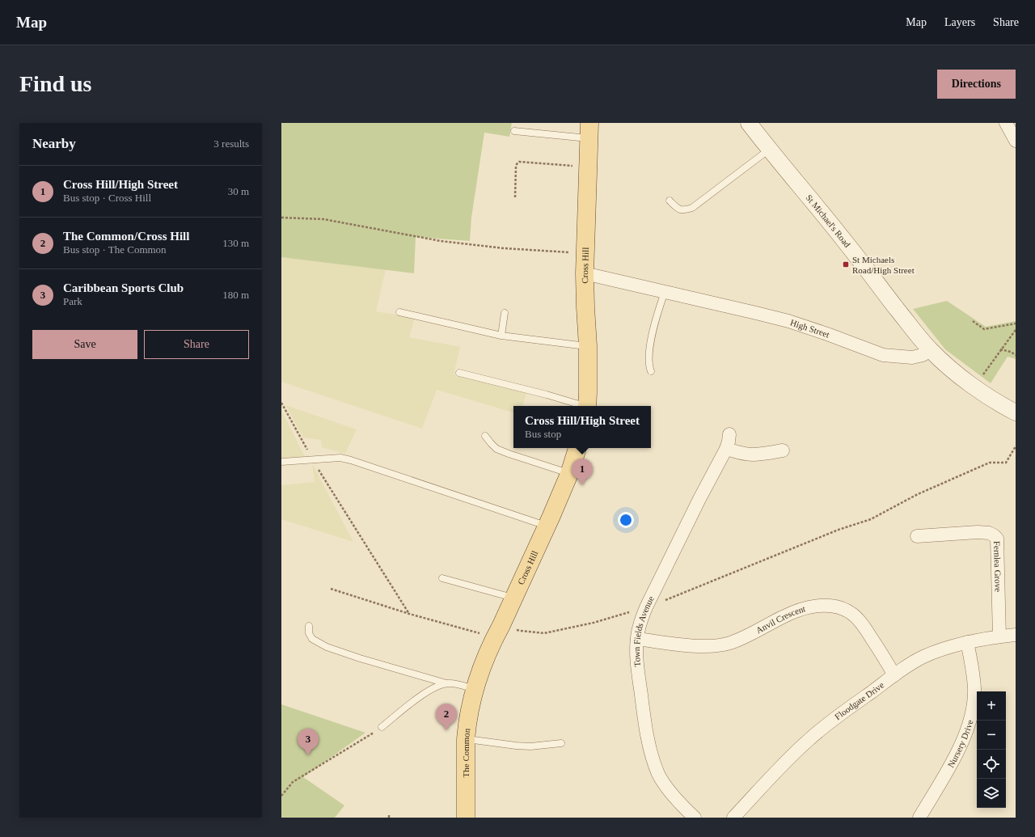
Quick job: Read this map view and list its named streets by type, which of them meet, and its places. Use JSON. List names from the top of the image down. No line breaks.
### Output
{"streets":{"main road":["Cross Hill","The Common"],"street":["St Michael's Road","High Street","Fernlea Grove","Anvil Crescent","Town Fields Avenue","Floodgate Drive","Nursery Drive"]},"crossings":[["St Michael's Road","High Street"],["Cross Hill","High Street"],["Cross Hill","The Common"],["Fernlea Grove","Floodgate Drive"],["Anvil Crescent","Town Fields Avenue"],["Anvil Crescent","Floodgate Drive"],["Floodgate Drive","Nursery Drive"]],"places":{"transit":["St Michaels Road/High Street"]},"page":{"header":"Map","nav":["Map","Layers","Share"],"buttons":["Directions",["Save","Share"]],"title":"Find us","heading":["Nearby","3 results"],"list":[{"mark":"1","name":"Cross Hill/High Street","note":"Bus stop · Cross Hill","value":"30 m"},{"mark":"2","name":"The Common/Cross Hill","note":"Bus stop · The Common","value":"130 m"},{"mark":"3","name":"Caribbean Sports Club","note":"Park","value":"180 m"}],"popup":["Cross Hill/High Street","Bus stop"],"pins":["1","2","3"],"map_buttons":["+","−"]}}
